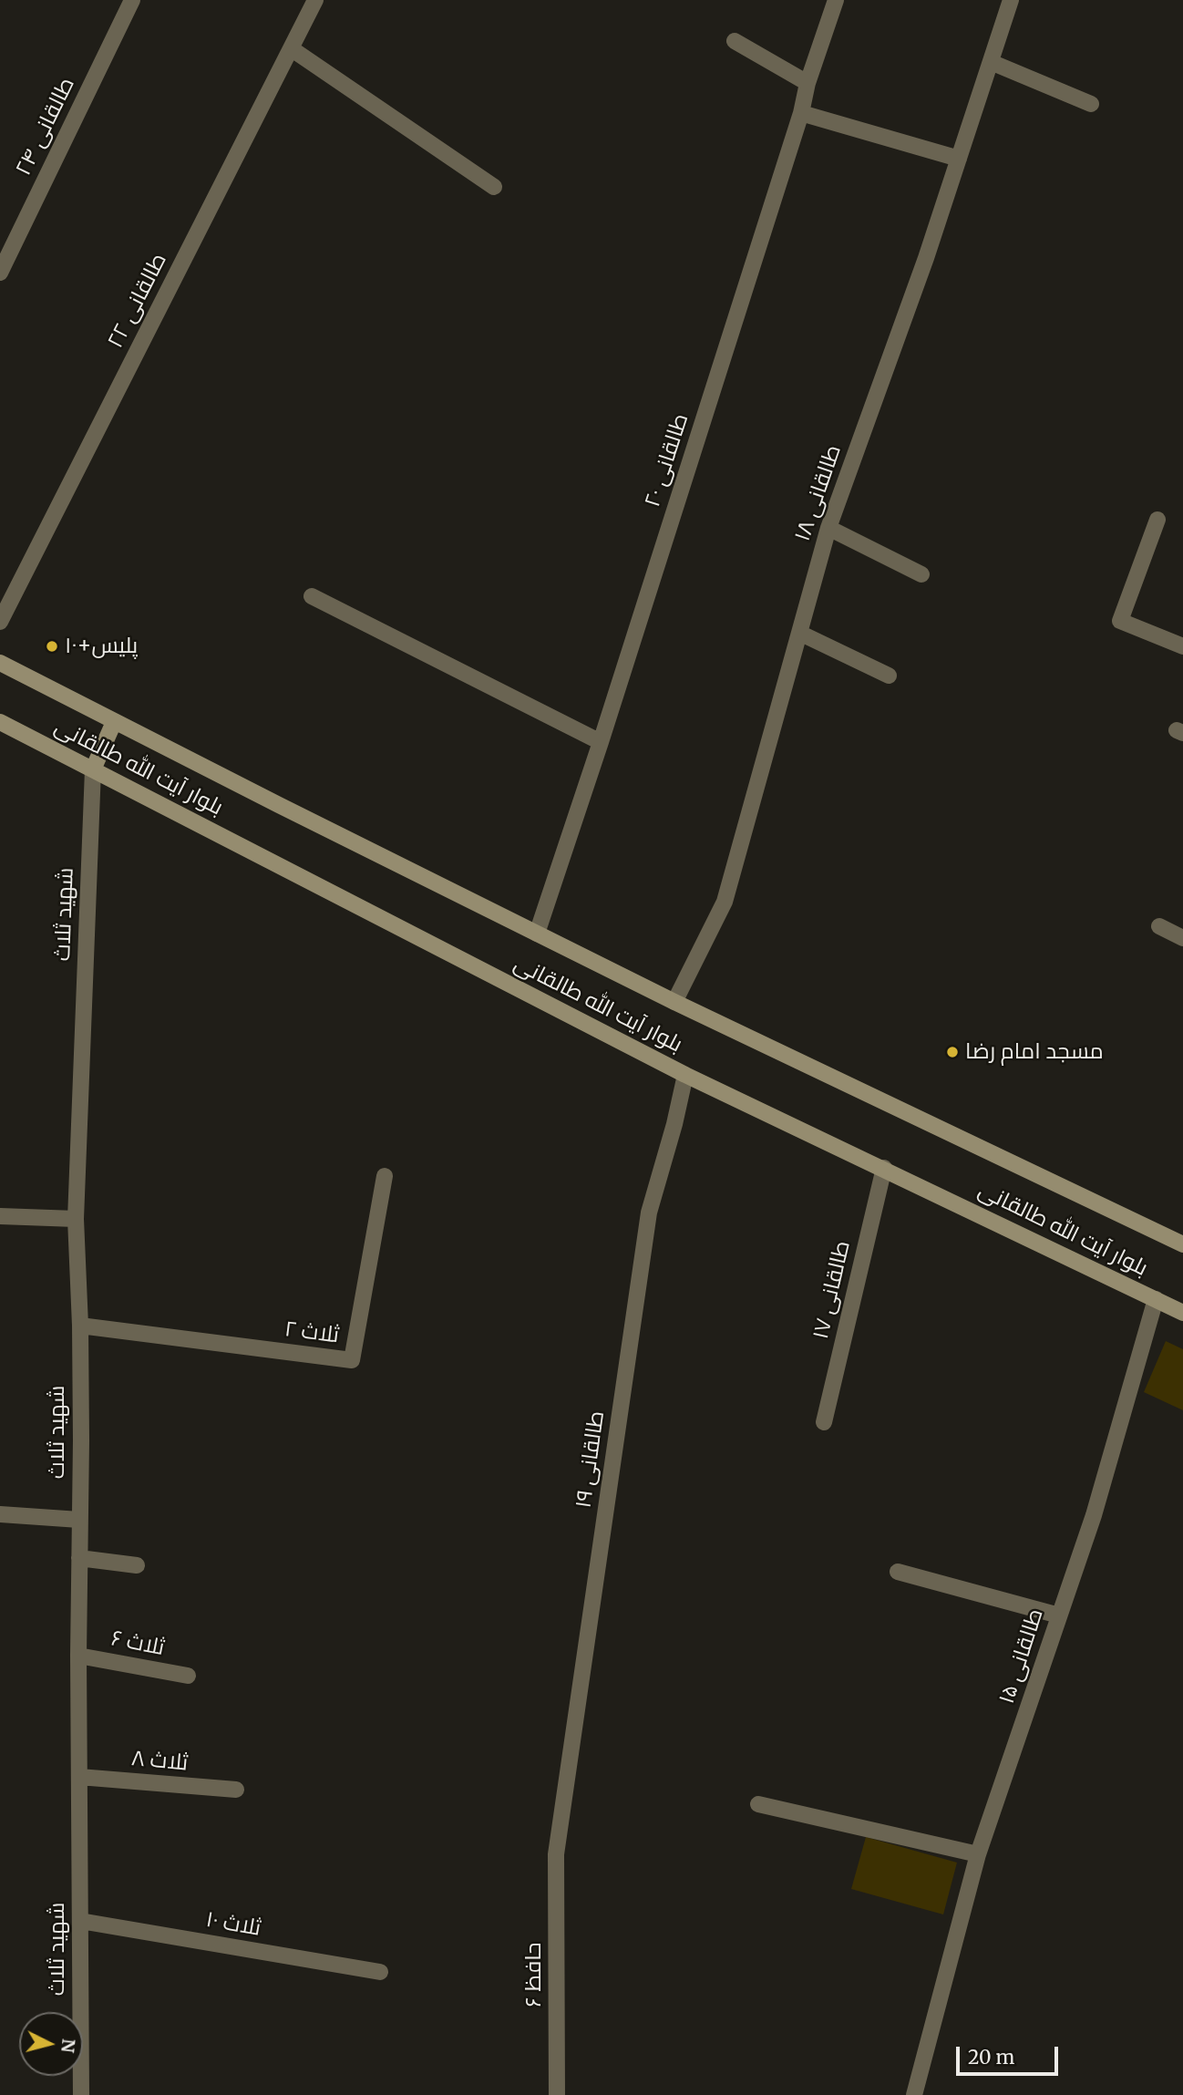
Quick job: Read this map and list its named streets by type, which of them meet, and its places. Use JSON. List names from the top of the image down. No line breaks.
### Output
{"streets":{"main road":["بلوار آیت الله طالقانی"],"street":["طالقانی ۲۴","طالقانی ۲۲","طالقانی ۲۰","طالقانی ۱۸","شهید ثلاث","طالقانی ۱۷","ثلاث ۲","طالقانی ۱۹","ثلاث ۶","طالقانی ۱۵","ثلاث ۸","ثلاث ۱۰","حافظ ۶"]},"crossings":[["طالقانی ۲۰","بلوار آیت الله طالقانی"],["طالقانی ۱۸","بلوار آیت الله طالقانی"],["بلوار آیت الله طالقانی","شهید ثلاث"],["بلوار آیت الله طالقانی","طالقانی ۱۷"],["بلوار آیت الله طالقانی","طالقانی ۱۹"],["بلوار آیت الله طالقانی","طالقانی ۱۵"],["شهید ثلاث","ثلاث ۲"],["شهید ثلاث","ثلاث ۶"],["شهید ثلاث","ثلاث ۸"],["شهید ثلاث","ثلاث ۱۰"],["طالقانی ۱۹","حافظ ۶"]],"places":["پلیس+۱۰","مسجد امام رضا"],"scale_bar":"20 m","north":"right"}
